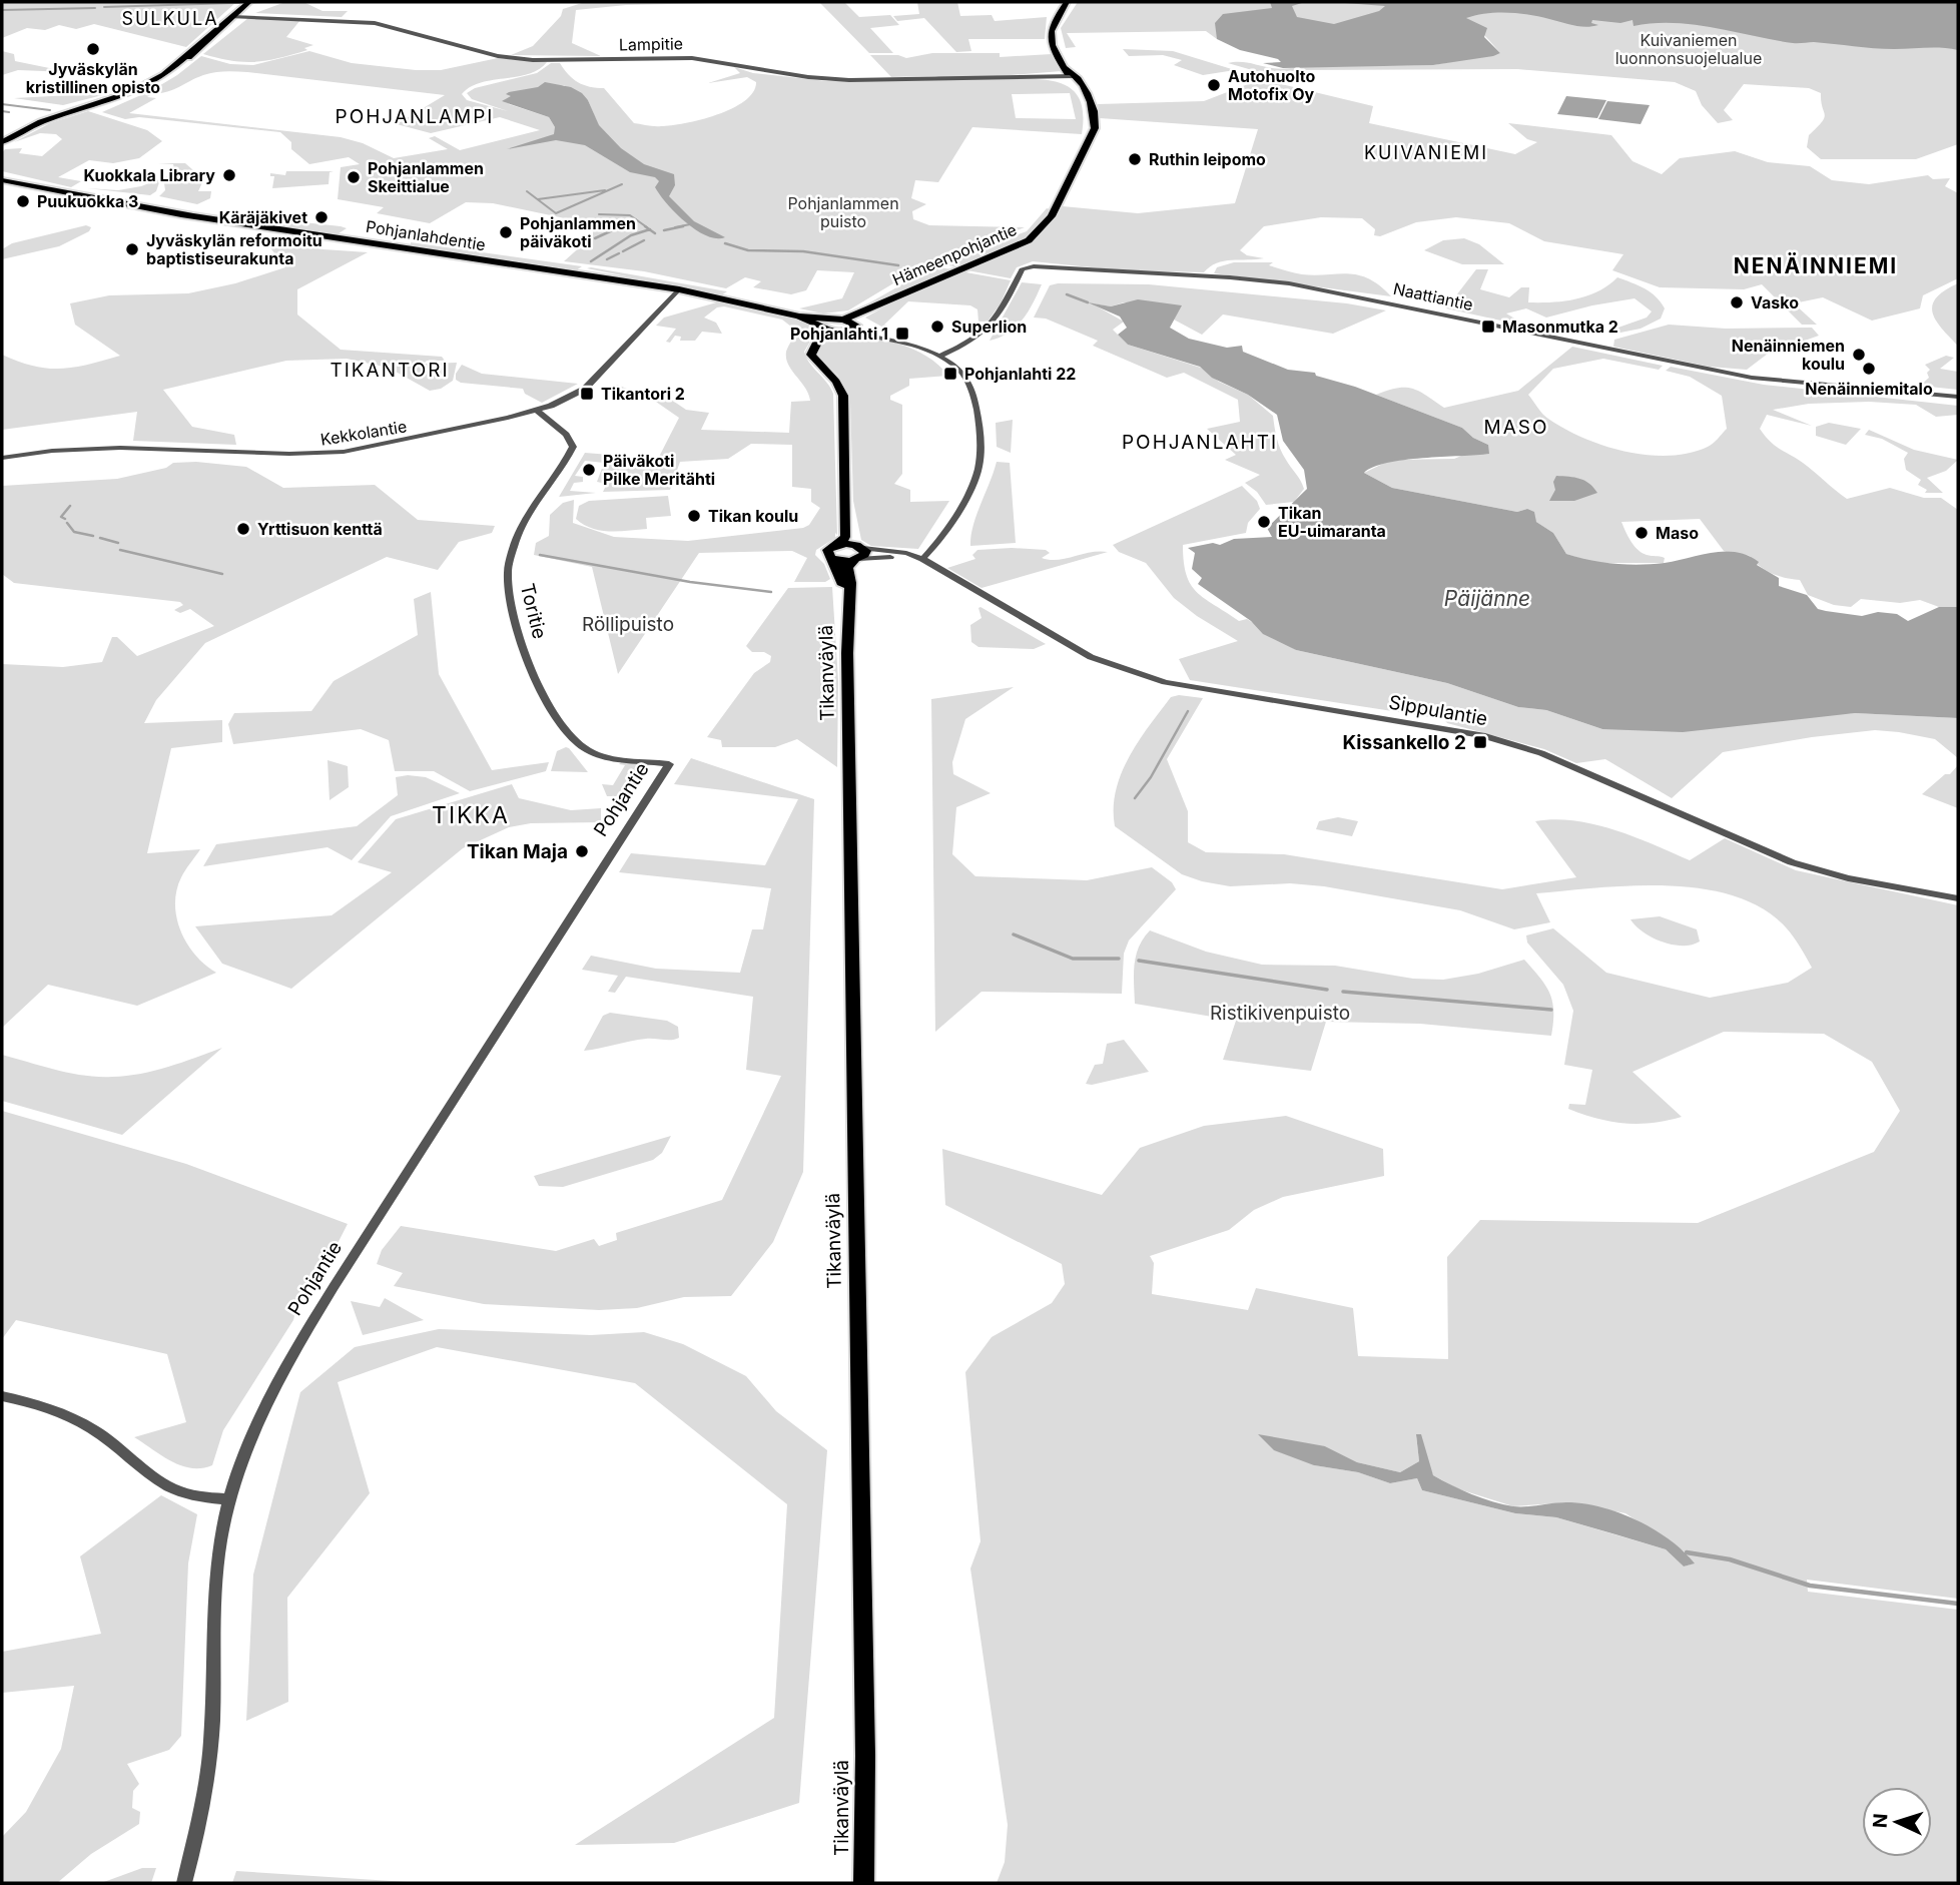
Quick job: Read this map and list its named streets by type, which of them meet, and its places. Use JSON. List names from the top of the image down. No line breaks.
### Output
{"streets":{"main road":["Pohjanlahdentie","Hämeenpohjantie","Tikanväylä"],"street":["Lampitie","Naattiantie","Kekkolantie","Toritie","Sippulantie","Pohjantie"]},"crossings":[["Lampitie","Hämeenpohjantie"],["Pohjanlahdentie","Hämeenpohjantie"],["Pohjanlahdentie","Kekkolantie"],["Kekkolantie","Toritie"],["Toritie","Pohjantie"]],"districts":["SULKULA","POHJANLAMPI","KUIVANIEMI","NENÄINNIEMI","TIKANTORI","MASO","POHJANLAHTI","TIKKA"],"water":["Päijänne"],"parks":["Kuivaniemen luonnonsuojelualue","Pohjanlammen puisto","Röllipuisto","Ristikivenpuisto"],"places":{"other":["Jyväskylän kristillinen opisto","Autohuolto Motofix Oy","Ruthin leipomo","Kuokkala Library","Pohjanlammen Skeittialue","Puukuokka 3","Käräjäkivet","Pohjanlammen päiväkoti","Jyväskylän reformoitu baptistiseurakunta","Vasko","Superlion","Nenäinniemen koulu","Nenäinniemitalo","Päiväkoti Pilke Meritähti","Tikan koulu","Tikan EU-uimaranta","Yrttisuon kenttä","Maso","Tikan Maja"],"transit":["Masonmutka 2","Pohjanlahti 1","Pohjanlahti 22","Tikantori 2","Kissankello 2"]},"north":"left"}
